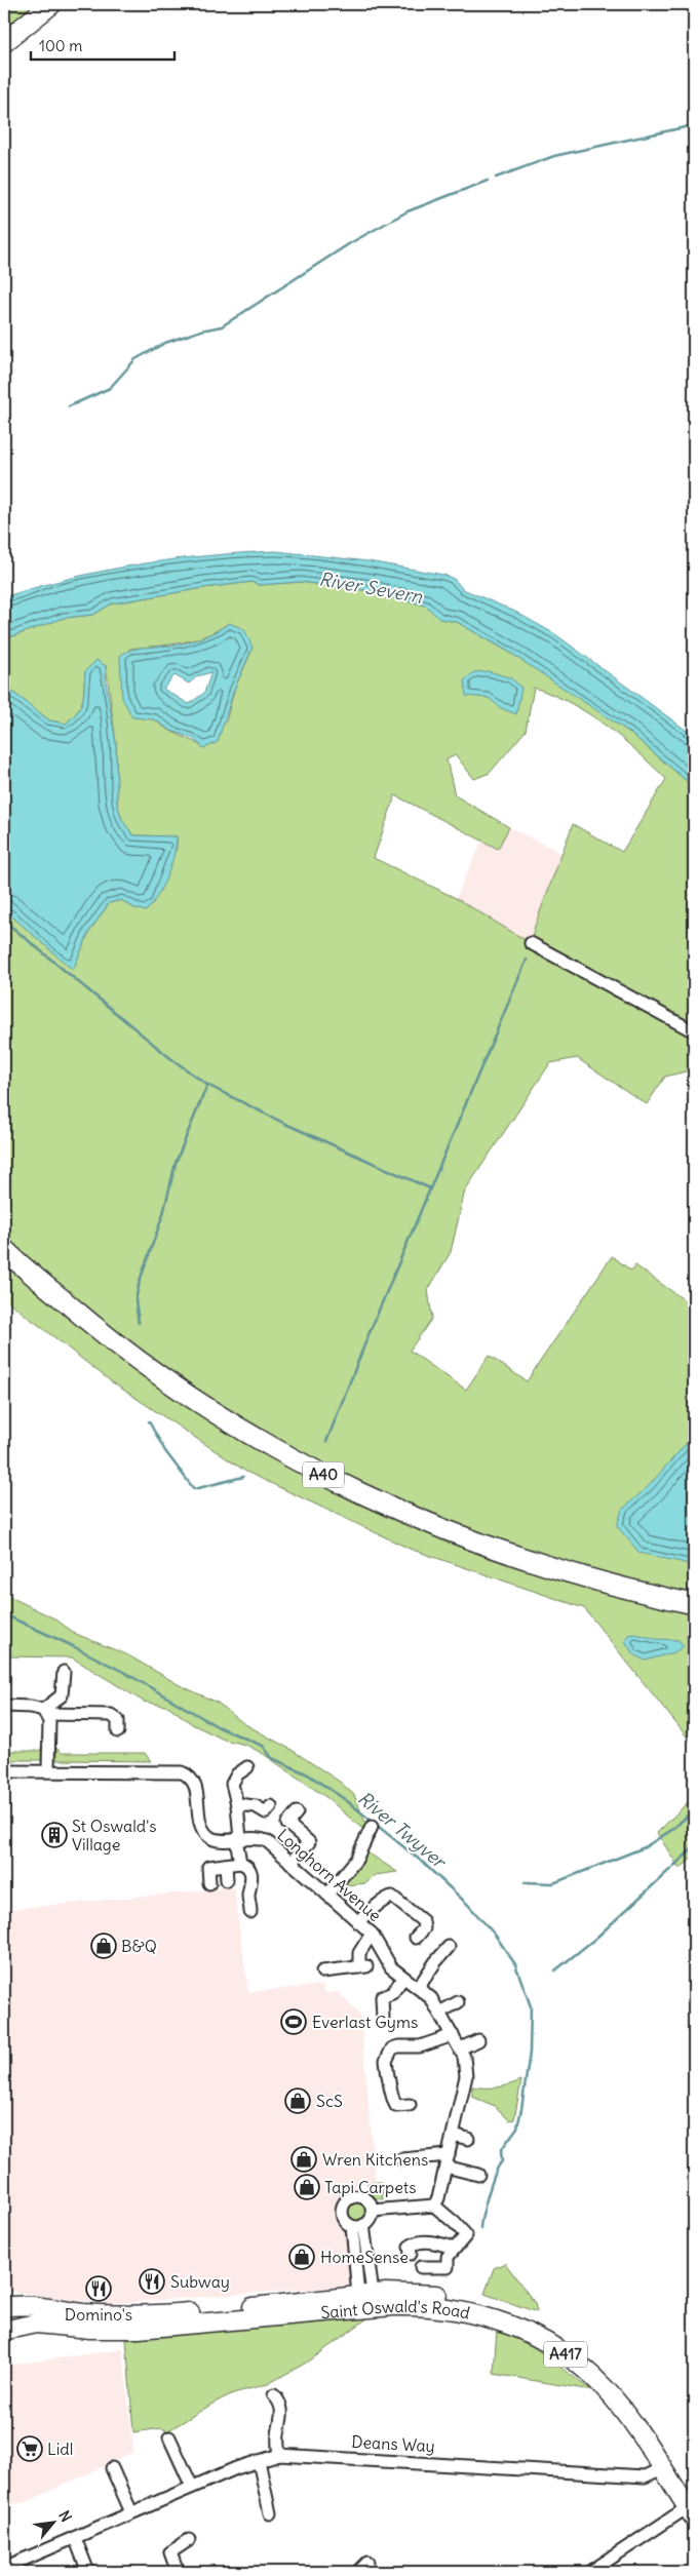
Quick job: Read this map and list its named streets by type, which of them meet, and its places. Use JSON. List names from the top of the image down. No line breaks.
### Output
{"streets":{"highway":["A40"],"main road":["Saint Oswald's Road","A417"],"street":["Longhorn Avenue","Deans Way"]},"crossings":[["Saint Oswald's Road","Deans Way"]],"water":["River Severn","River Twyver"],"places":{"building":["St Oswald's Village"],"shop":["B&Q","ScS","Wren Kitchens","Tapi Carpets","HomeSense"],"sports":["Everlast Gyms"],"restaurant":["Subway","Domino's"],"supermarket":["Lidl"]},"scale_bar":"100 m","north":"top right"}
